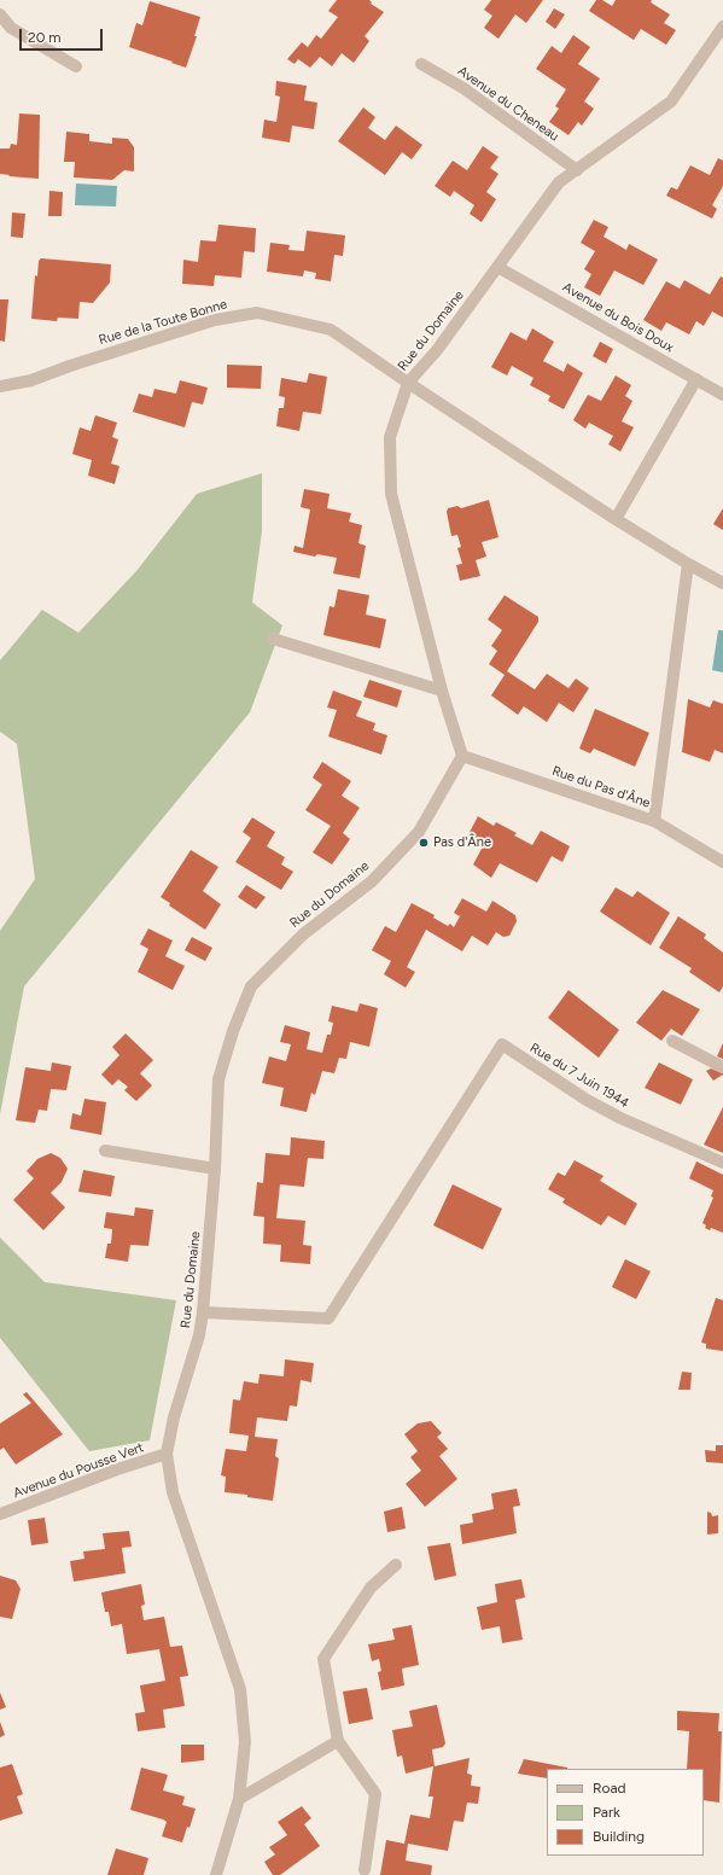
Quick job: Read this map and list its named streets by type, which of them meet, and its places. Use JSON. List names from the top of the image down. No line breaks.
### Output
{"streets":{"street":["Avenue du Cheneau","Avenue du Bois Doux","Rue de la Toute Bonne","Rue du Domaine","Rue du Pas d'Âne","Rue du 7 Juin 1944","Avenue du Pousse Vert"]},"crossings":[["Avenue du Cheneau","Rue du Domaine"],["Avenue du Bois Doux","Rue du Domaine"],["Rue de la Toute Bonne","Rue du Domaine"],["Rue du Domaine","Rue du Pas d'Âne"],["Rue du Domaine","Rue du 7 Juin 1944"],["Rue du Domaine","Avenue du Pousse Vert"]],"places":["Pas d'Âne"],"legend":["Road","Park","Building"],"scale_bar":"20 m"}
